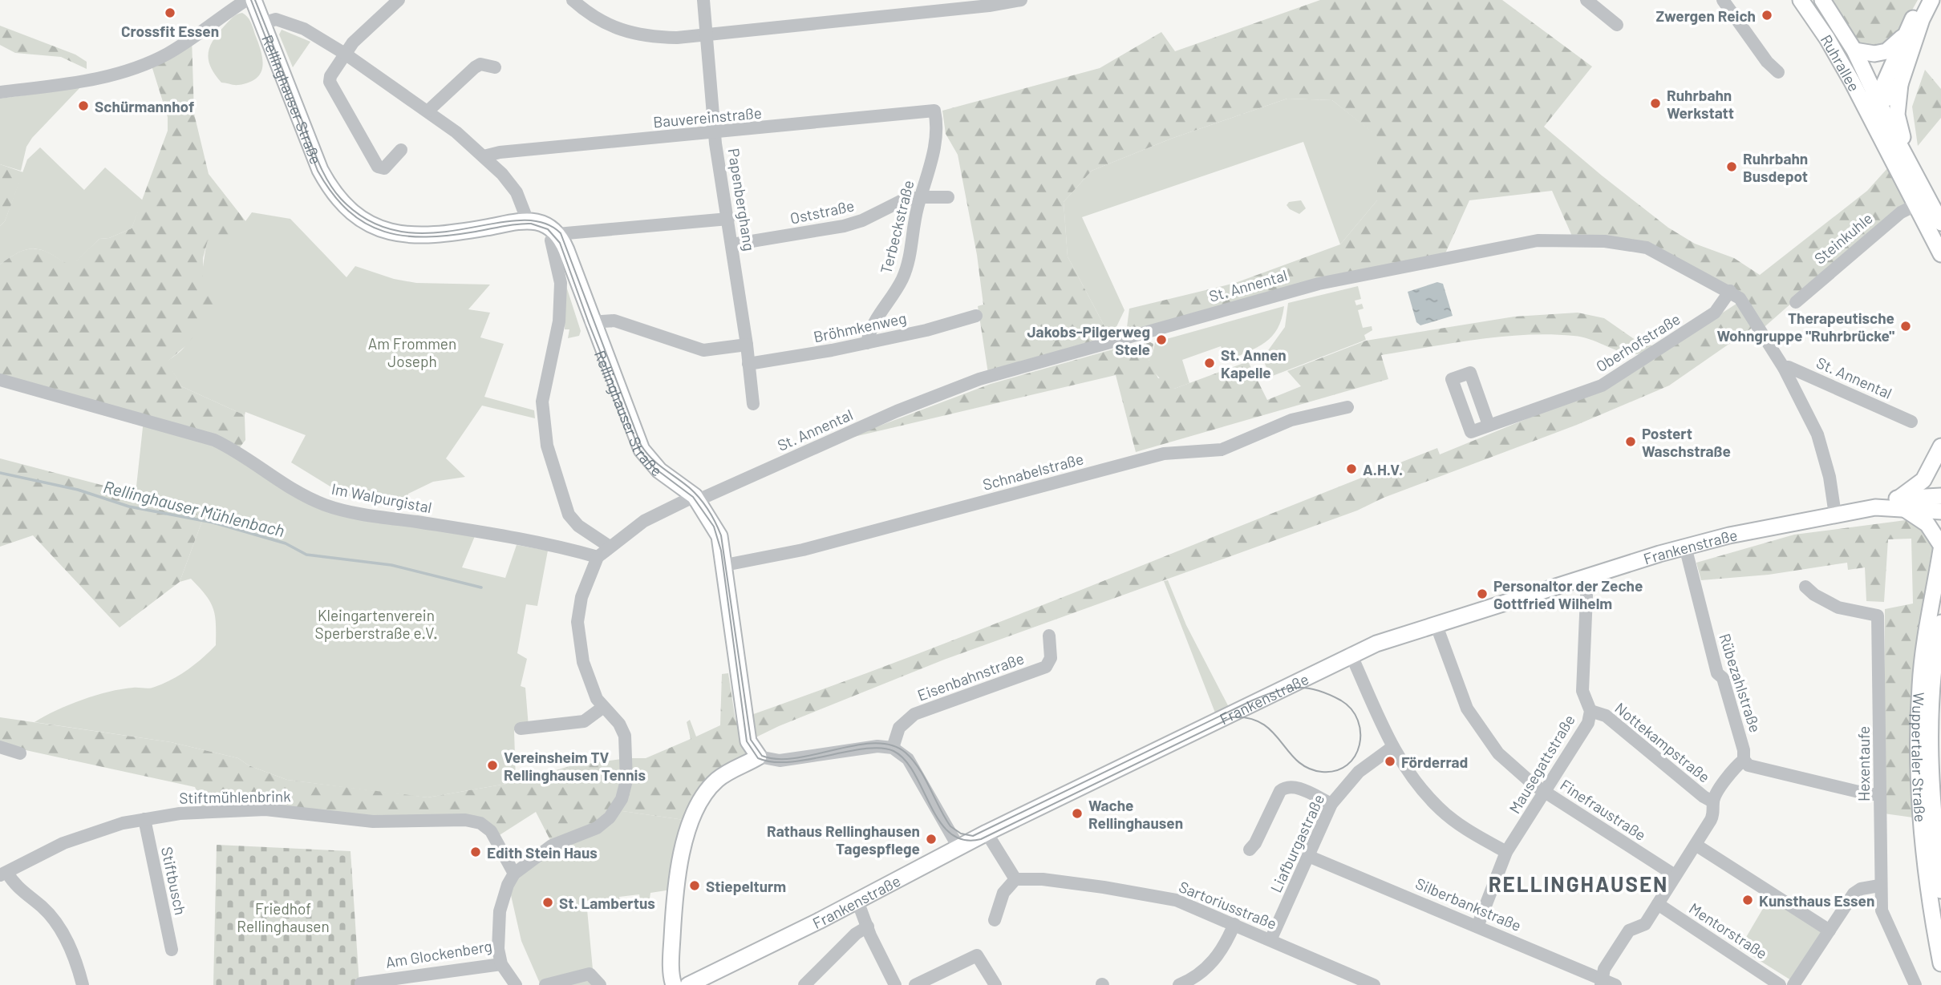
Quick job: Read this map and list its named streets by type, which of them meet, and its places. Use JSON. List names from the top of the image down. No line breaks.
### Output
{"streets":{"main road":["Ruhrallee","Rellinghauser Straße","Frankenstraße","Wuppertaler Straße"],"street":["Bauvereinstraße","Papenberghang","Oststraße","Terbeckstraße","Steinkuhle","St. Annental","Bröhmkenweg","Oberhofstraße","Schnabelstraße","Im Walpurgistal","Eisenbahnstraße","Rübezahlstraße","Nottekampstraße","Mausegattstraße","Hexentaufe","Stiftmühlenbrink","Finefraustraße","Liafburgastraße","Stiftbusch","Silberbankstraße","Sartoriusstraße","Mentorstraße","Am Glockenberg"]},"crossings":[["Rellinghauser Straße","St. Annental"],["Rellinghauser Straße","Schnabelstraße"],["Bauvereinstraße","Papenberghang"],["Bauvereinstraße","Terbeckstraße"],["Papenberghang","Oststraße"],["Papenberghang","Bröhmkenweg"],["Oststraße","Terbeckstraße"],["Terbeckstraße","Bröhmkenweg"],["St. Annental","Oberhofstraße"],["St. Annental","Frankenstraße"],["Frankenstraße","Rübezahlstraße"],["Frankenstraße","Mausegattstraße"],["Frankenstraße","Finefraustraße"],["Nottekampstraße","Mausegattstraße"],["Mausegattstraße","Finefraustraße"],["Mausegattstraße","Silberbankstraße"],["Stiftmühlenbrink","Stiftbusch"],["Stiftmühlenbrink","Am Glockenberg"],["Liafburgastraße","Silberbankstraße"],["Liafburgastraße","Sartoriusstraße"]],"districts":["RELLINGHAUSEN"],"water":["Rellinghauser Mühlenbach"],"parks":["Am Frommen Joseph","Kleingartenverein Sperberstraße e.V.","Friedhof Rellinghausen"],"places":["Crossfit Essen","Zwergen Reich","Ruhrbahn Werkstatt","Schürmannhof","Ruhrbahn Busdepot","Therapeutische Wohngruppe \"Ruhrbrücke\"","Jakobs-Pilgerweg Stele","St. Annen Kapelle","Postert Waschstraße","A.H.V.","Personaltor der Zeche Gottfried Wilhelm","Förderrad","Vereinsheim TV Rellinghausen Tennis","Wache Rellinghausen","Rathaus Rellinghausen Tagespflege","Edith Stein Haus","Stiepelturm","Kunsthaus Essen","St. Lambertus"]}
